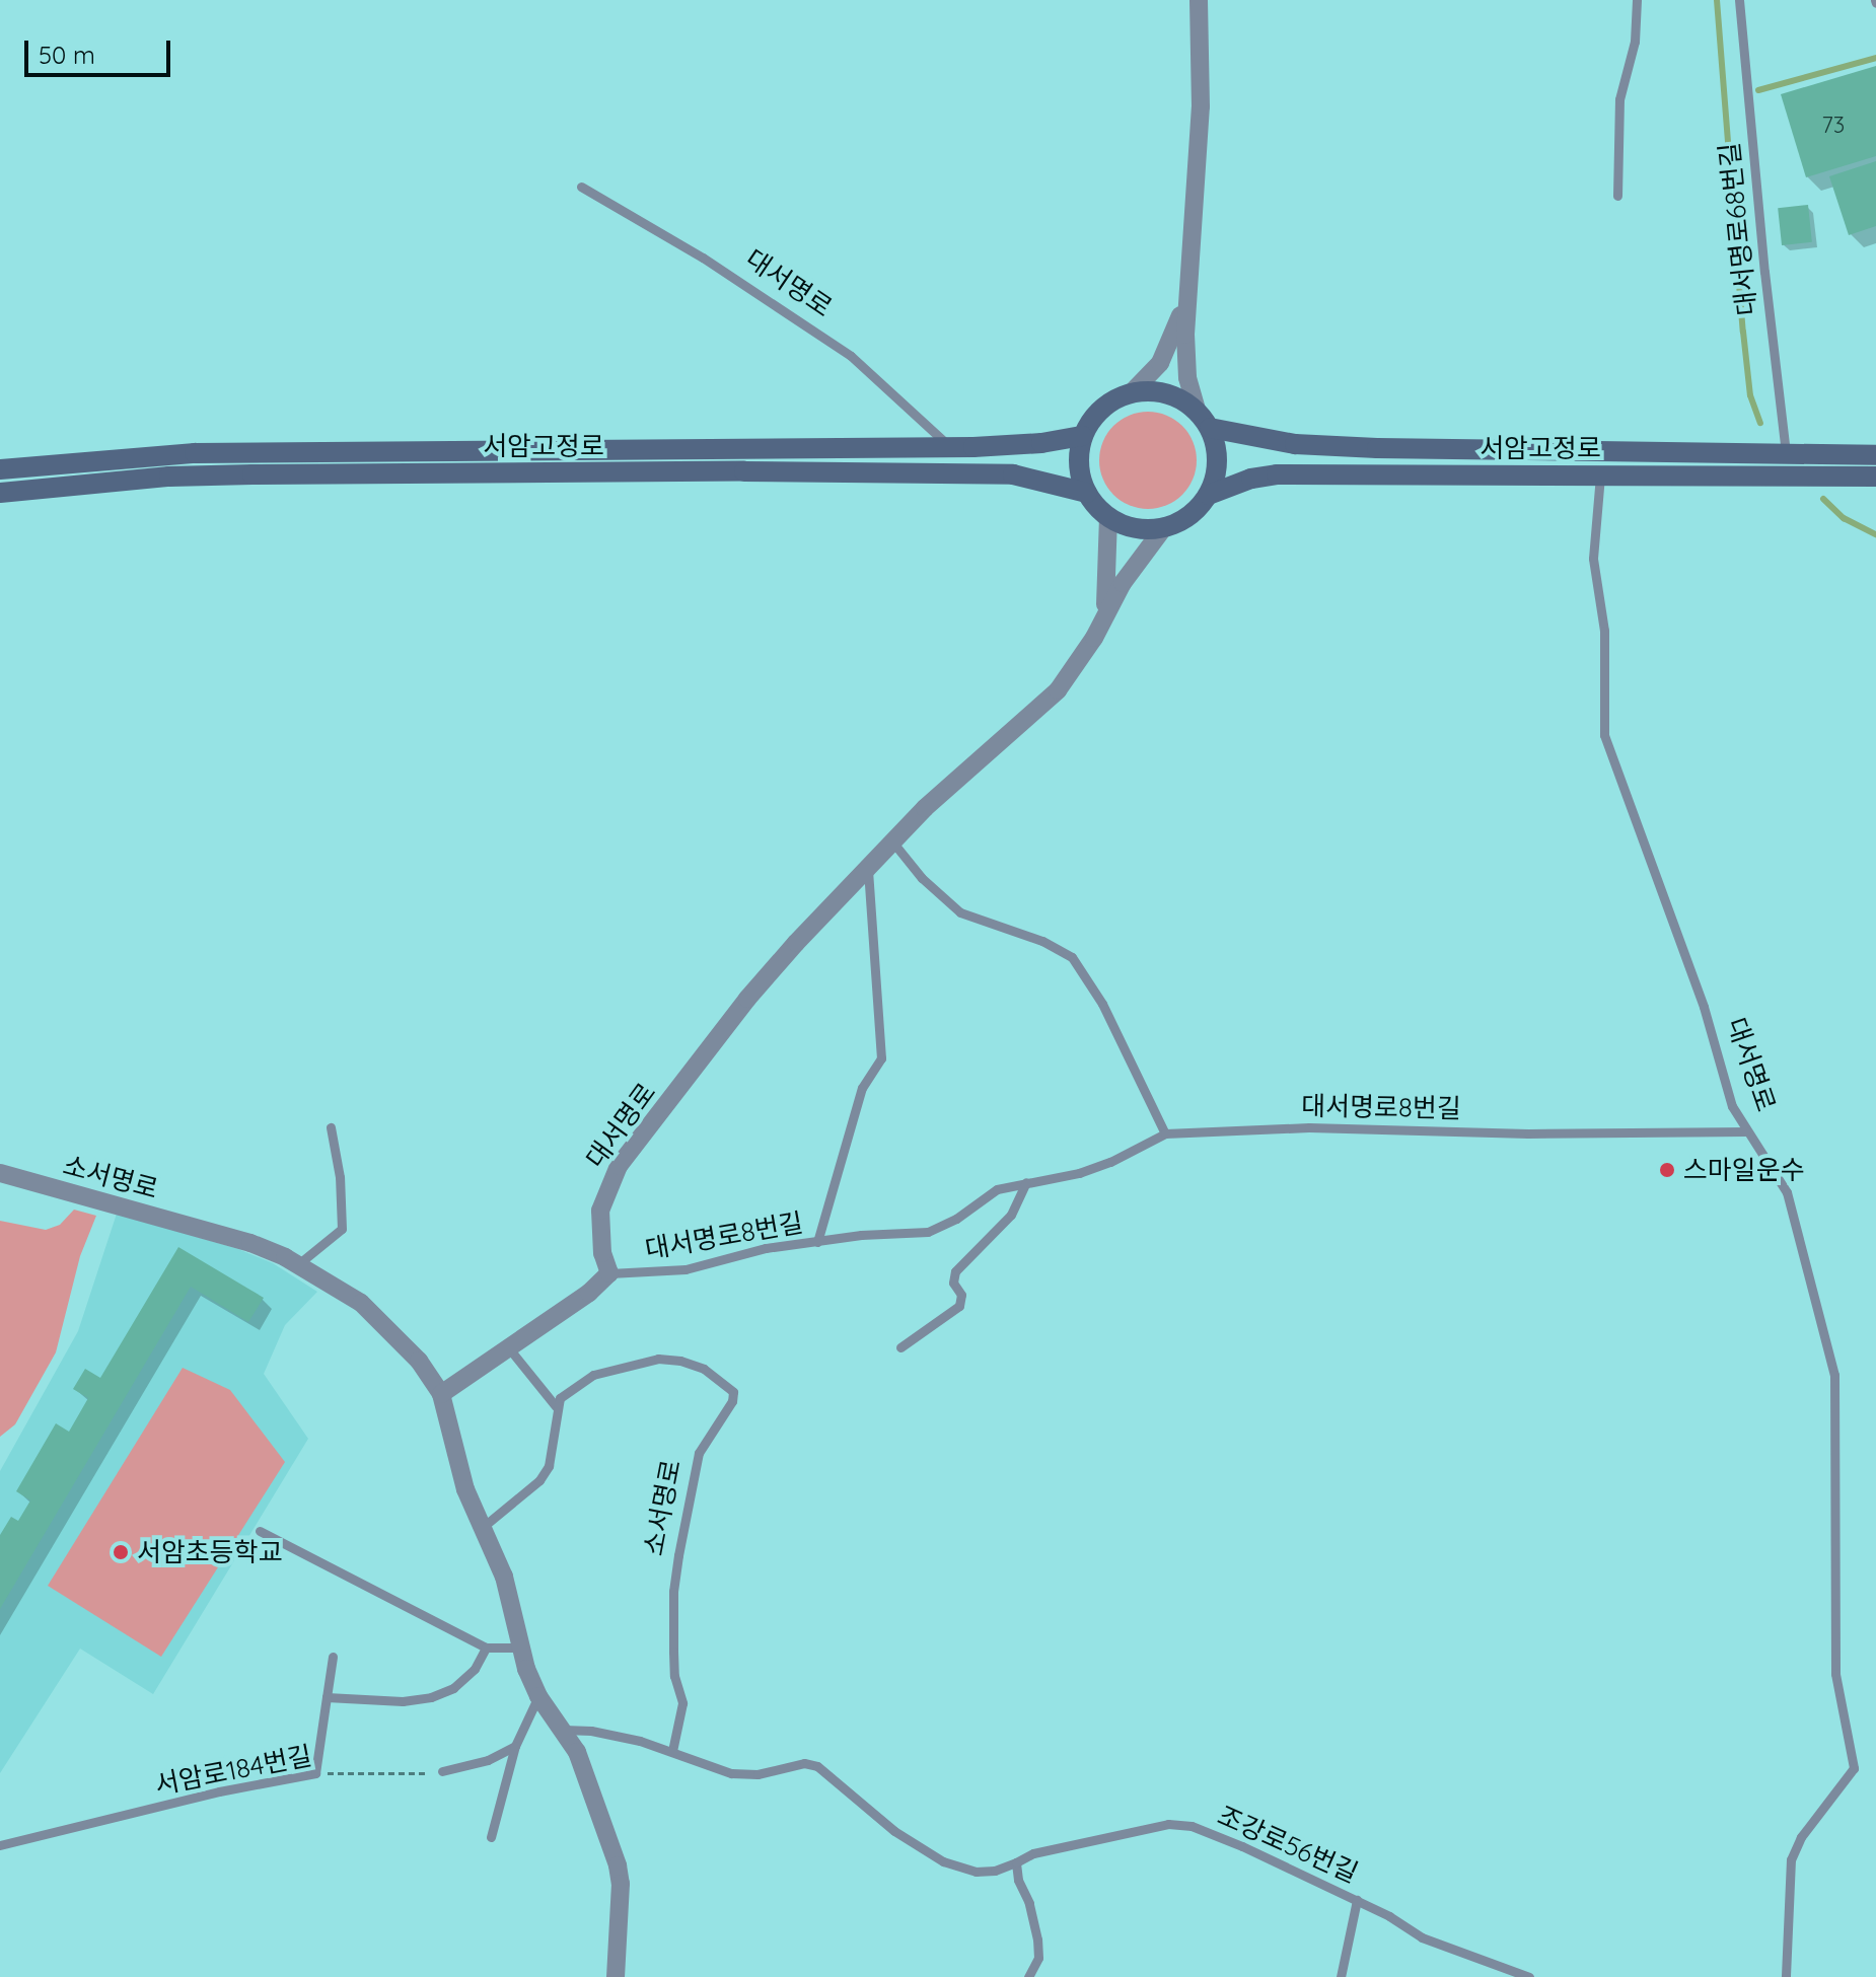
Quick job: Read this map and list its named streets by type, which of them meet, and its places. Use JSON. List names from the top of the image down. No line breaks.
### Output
{"streets":{"main road":["서암고정로"],"street":["대서명로","소서명로"],"lane":["대서명로68번길","대서명로8번길","서암로184번길","조강로56번길"]},"crossings":[["대서명로68번길","서암고정로"],["대서명로","서암고정로"],["대서명로","대서명로8번길"],["소서명로","조강로56번길"]],"places":["스마일운수","서암초등학교"],"house_numbers":["73"],"scale_bar":"50 m"}
